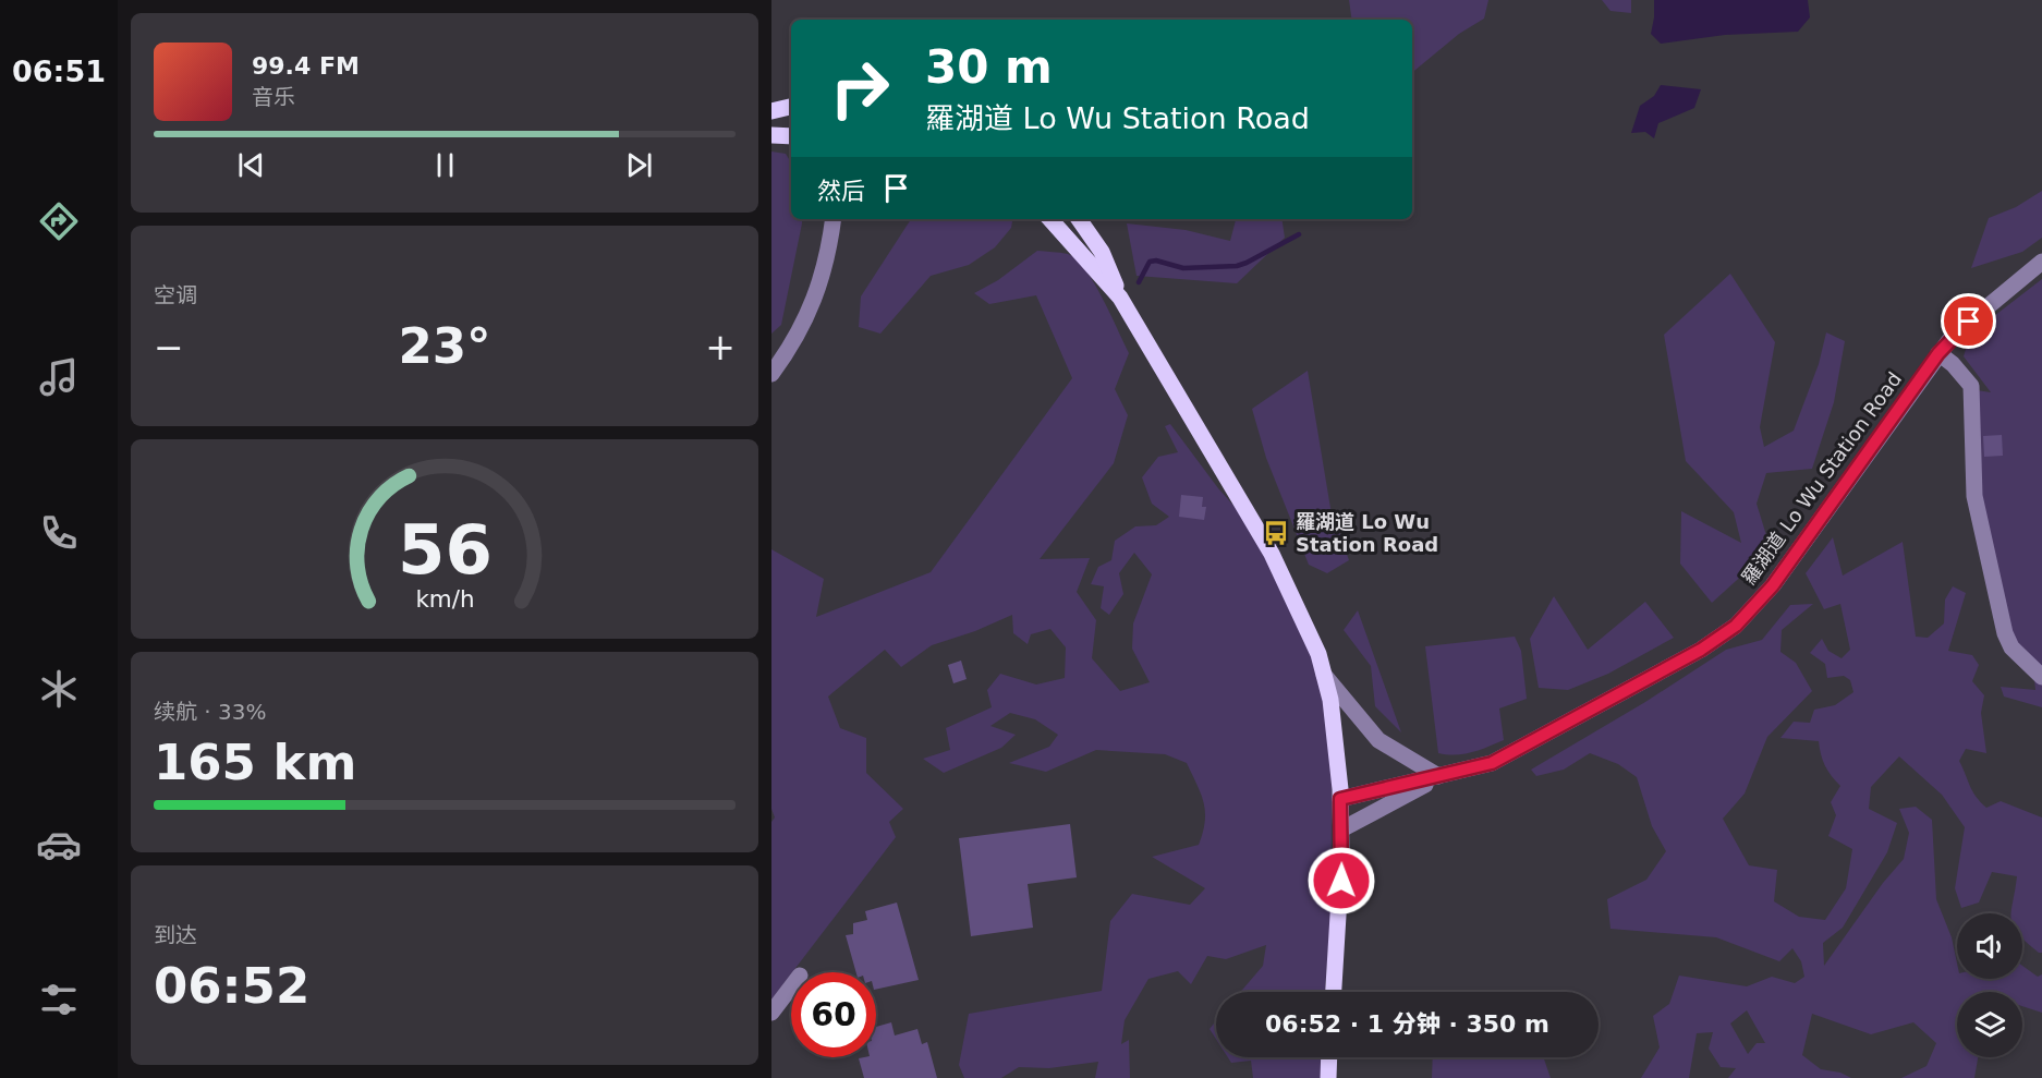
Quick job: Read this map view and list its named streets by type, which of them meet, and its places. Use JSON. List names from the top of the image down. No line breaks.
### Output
{"streets":{"street":["羅湖道 Lo Wu Station Road"]},"places":{"bus stop":["羅湖道 Lo Wu Station Road"]},"page":{"tabs":"06:51","turn":["30 m","羅湖道 Lo Wu Station Road"],"song":["99.4 FM","音乐"],"then":"然后","tile":["空调",["续航 · 33%","165 km"],["到达","06:52"]],"heat":["−","23°","+"],"limit":"60","trip":"06:52 · 1 分钟 · 350 m","gauge":["56","km/h"]}}
